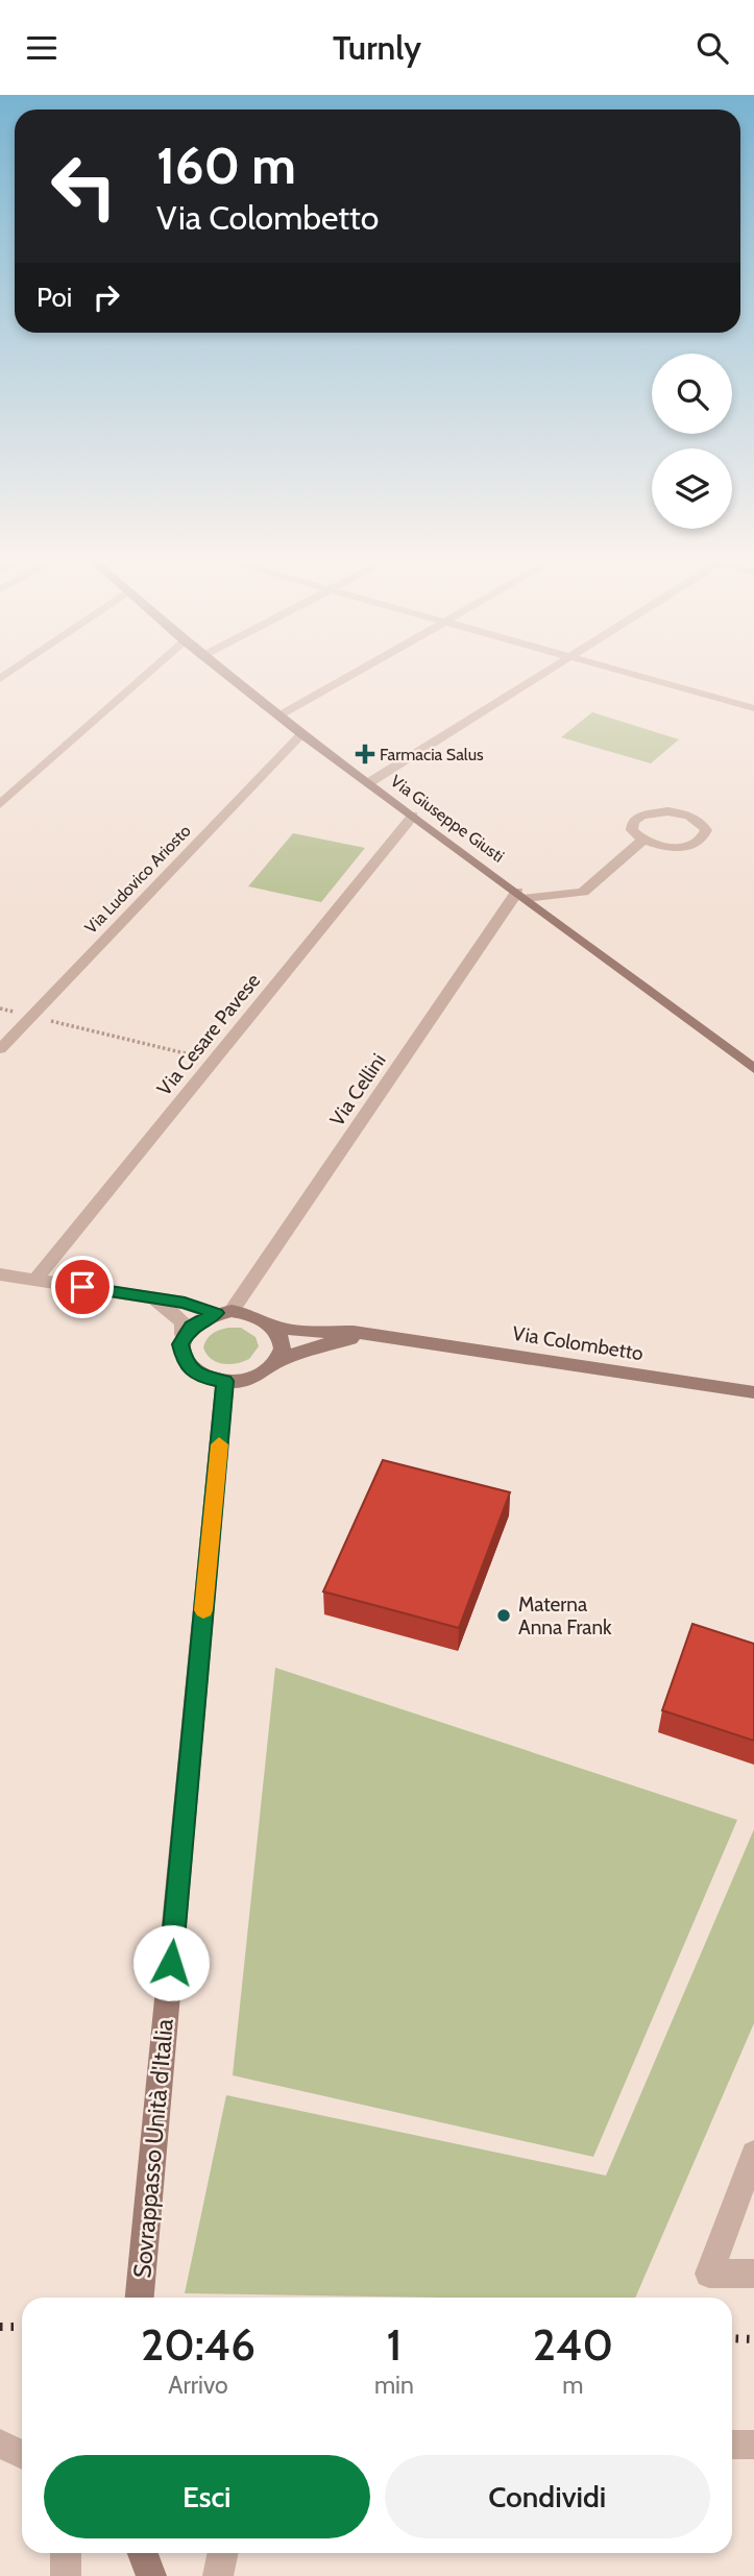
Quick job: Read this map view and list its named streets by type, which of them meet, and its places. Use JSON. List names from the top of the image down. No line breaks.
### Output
{"streets":{"street":["Via Giuseppe Giusti","Via Ludovico Ariosto","Via Cesare Pavese","Via Cellini","Via Colombetto","Sovrappasso Unità d'Italia"]},"crossings":[["Via Giuseppe Giusti","Via Ludovico Ariosto"],["Via Giuseppe Giusti","Via Cesare Pavese"],["Via Giuseppe Giusti","Via Cellini"],["Via Cesare Pavese","Via Colombetto"],["Via Cellini","Via Colombetto"],["Via Cellini","Sovrappasso Unità d'Italia"],["Via Colombetto","Sovrappasso Unità d'Italia"]],"places":{"health":["Farmacia Salus"],"other":["Materna Anna Frank"]},"page":{"header":"Turnly","turn":["160 m","Via Colombetto"],"then":"Poi","eta":["20:46","Arrivo","1","min","240","m"],"buttons":["Esci","Condividi"]}}
